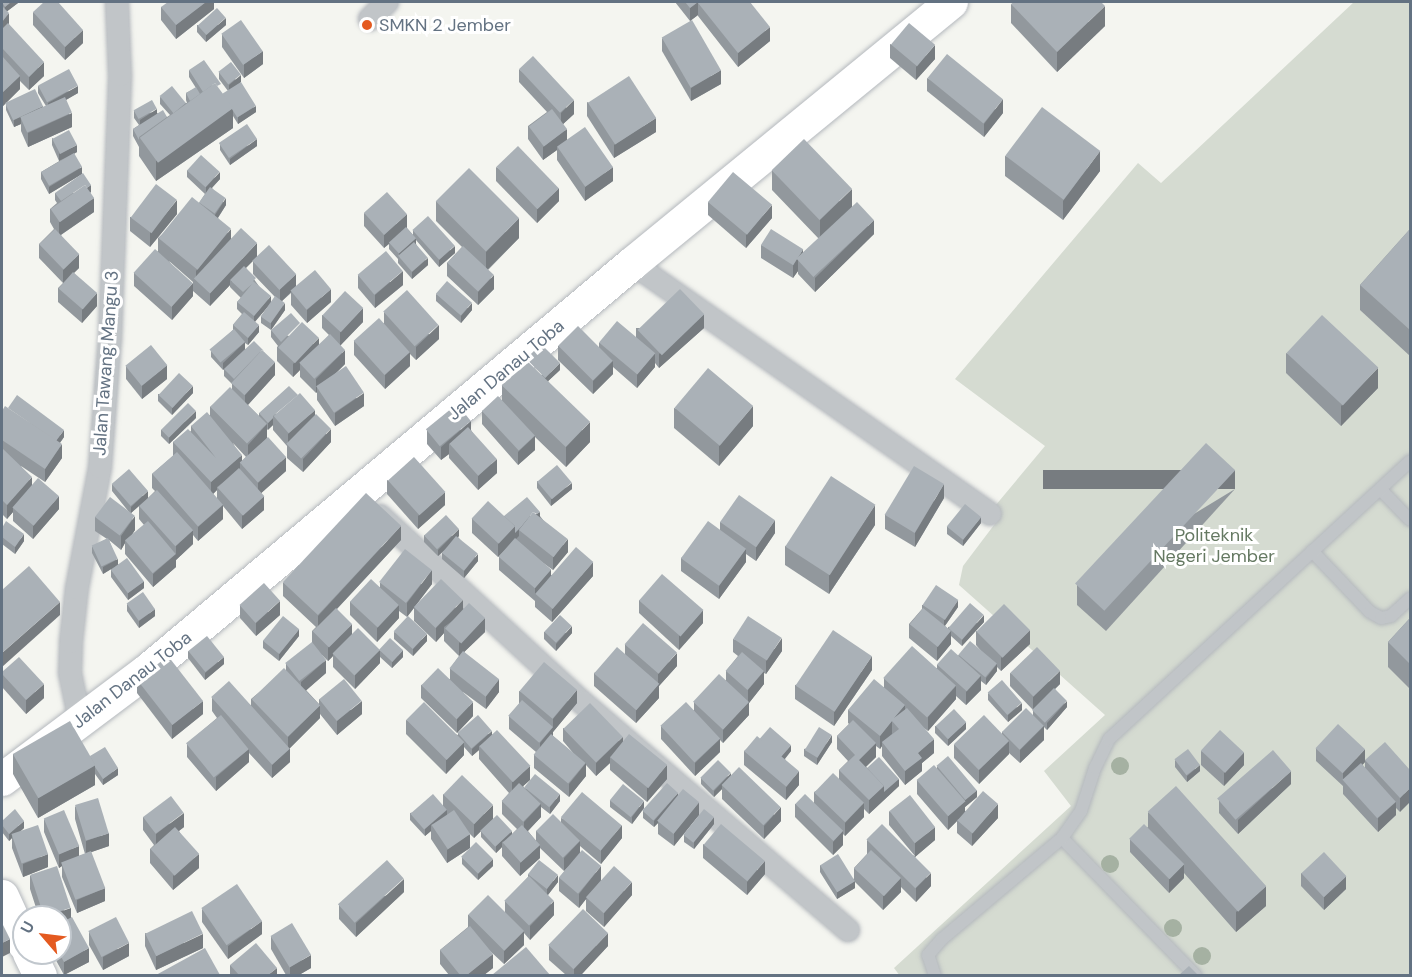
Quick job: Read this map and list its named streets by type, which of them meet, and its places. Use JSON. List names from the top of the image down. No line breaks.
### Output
{"streets":{"main road":["Jalan Danau Toba"],"street":["Jalan Tawang Mangu 3"]},"crossings":[["Jalan Tawang Mangu 3","Jalan Danau Toba"]],"parks":["Politeknik Negeri Jember"],"places":["SMKN 2 Jember"],"north":"top left"}
